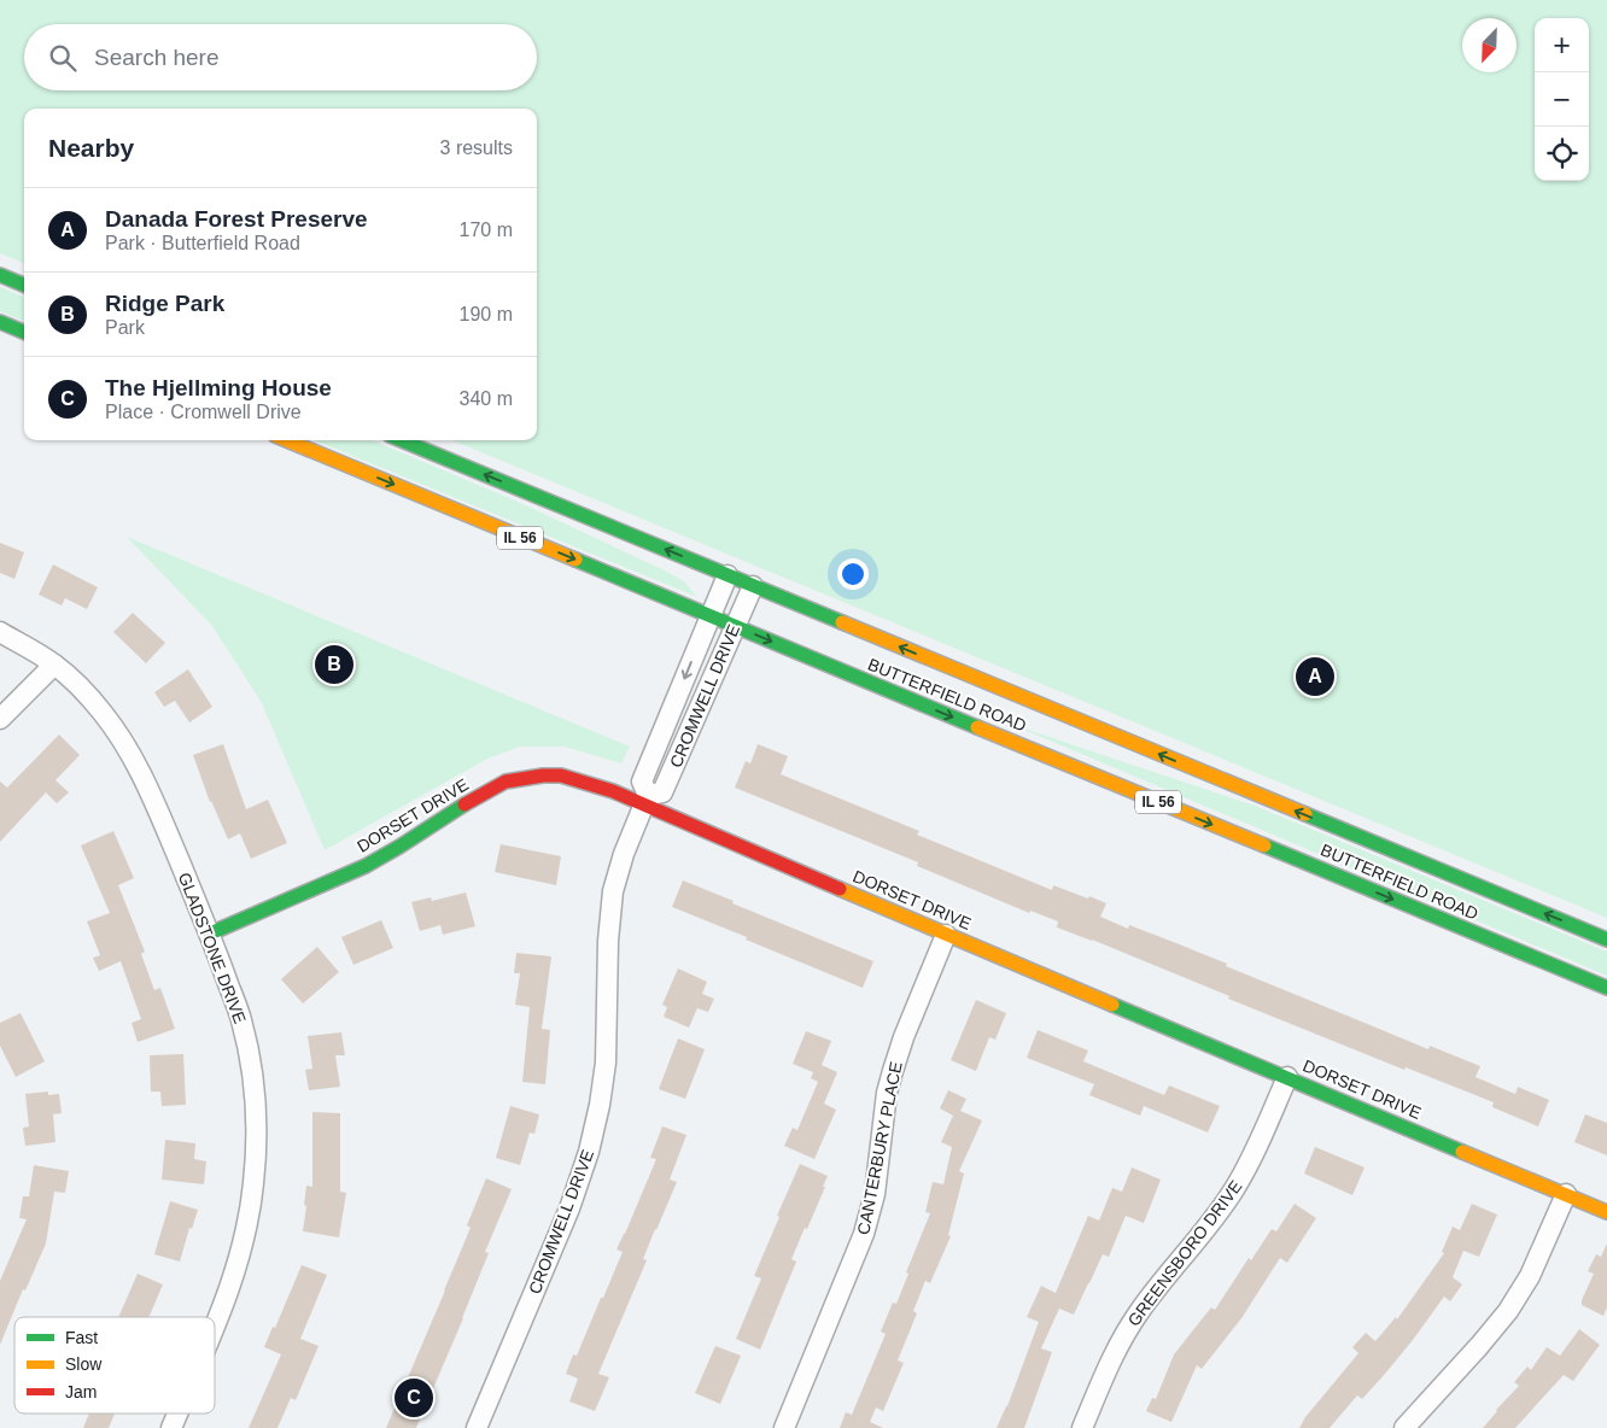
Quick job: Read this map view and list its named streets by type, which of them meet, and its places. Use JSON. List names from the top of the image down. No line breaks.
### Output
{"streets":{"main road":["IL 56","BUTTERFIELD ROAD","DORSET DRIVE"],"street":["CROMWELL DRIVE","GLADSTONE DRIVE","CANTERBURY PLACE","GREENSBORO DRIVE"]},"crossings":[["BUTTERFIELD ROAD","CROMWELL DRIVE"],["CROMWELL DRIVE","DORSET DRIVE"],["DORSET DRIVE","GLADSTONE DRIVE"],["DORSET DRIVE","CANTERBURY PLACE"],["DORSET DRIVE","GREENSBORO DRIVE"]],"legend":["Fast","Slow","Jam"],"north":"bottom left","page":{"map_buttons":["+","−"],"search":"Search here","heading":["Nearby","3 results"],"list":[{"mark":"A","name":"Danada Forest Preserve","note":"Park · Butterfield Road","value":"170 m"},{"mark":"B","name":"Ridge Park","note":"Park","value":"190 m"},{"mark":"C","name":"The Hjellming House","note":"Place · Cromwell Drive","value":"340 m"}],"pins":["B","A","C"]}}
